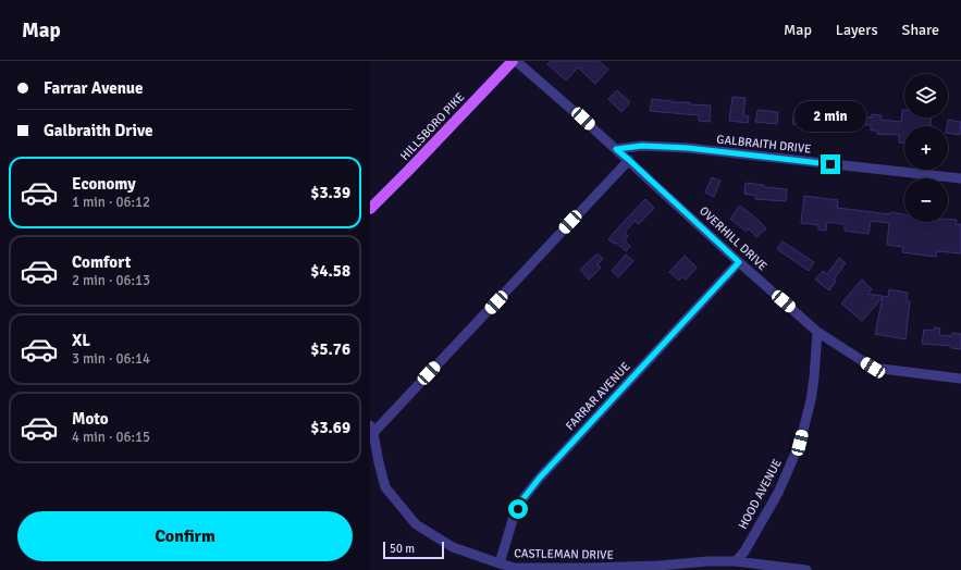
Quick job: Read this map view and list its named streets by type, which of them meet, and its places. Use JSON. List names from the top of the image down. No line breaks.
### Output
{"streets":{"main road":["HILLSBORO PIKE"],"street":["GALBRAITH DRIVE","OVERHILL DRIVE","FARRAR AVENUE","HOOD AVENUE","CASTLEMAN DRIVE"]},"crossings":[["GALBRAITH DRIVE","OVERHILL DRIVE"],["OVERHILL DRIVE","FARRAR AVENUE"],["OVERHILL DRIVE","HOOD AVENUE"],["FARRAR AVENUE","CASTLEMAN DRIVE"],["HOOD AVENUE","CASTLEMAN DRIVE"]],"scale_bar":"50 m","page":{"header":"Map","nav":["Map","Layers","Share"],"banner":["Farrar Avenue","Galbraith Drive"],"map_buttons":["+","−"],"bubble":"2 min","list":[{"name":"Economy","note":"1 min · 06:12","value":"$3.39"},{"name":"Comfort","note":"2 min · 06:13","value":"$4.58"},{"name":"XL","note":"3 min · 06:14","value":"$5.76"},{"name":"Moto","note":"4 min · 06:15","value":"$3.69"}],"buttons":"Confirm","scale":"50 m"}}
